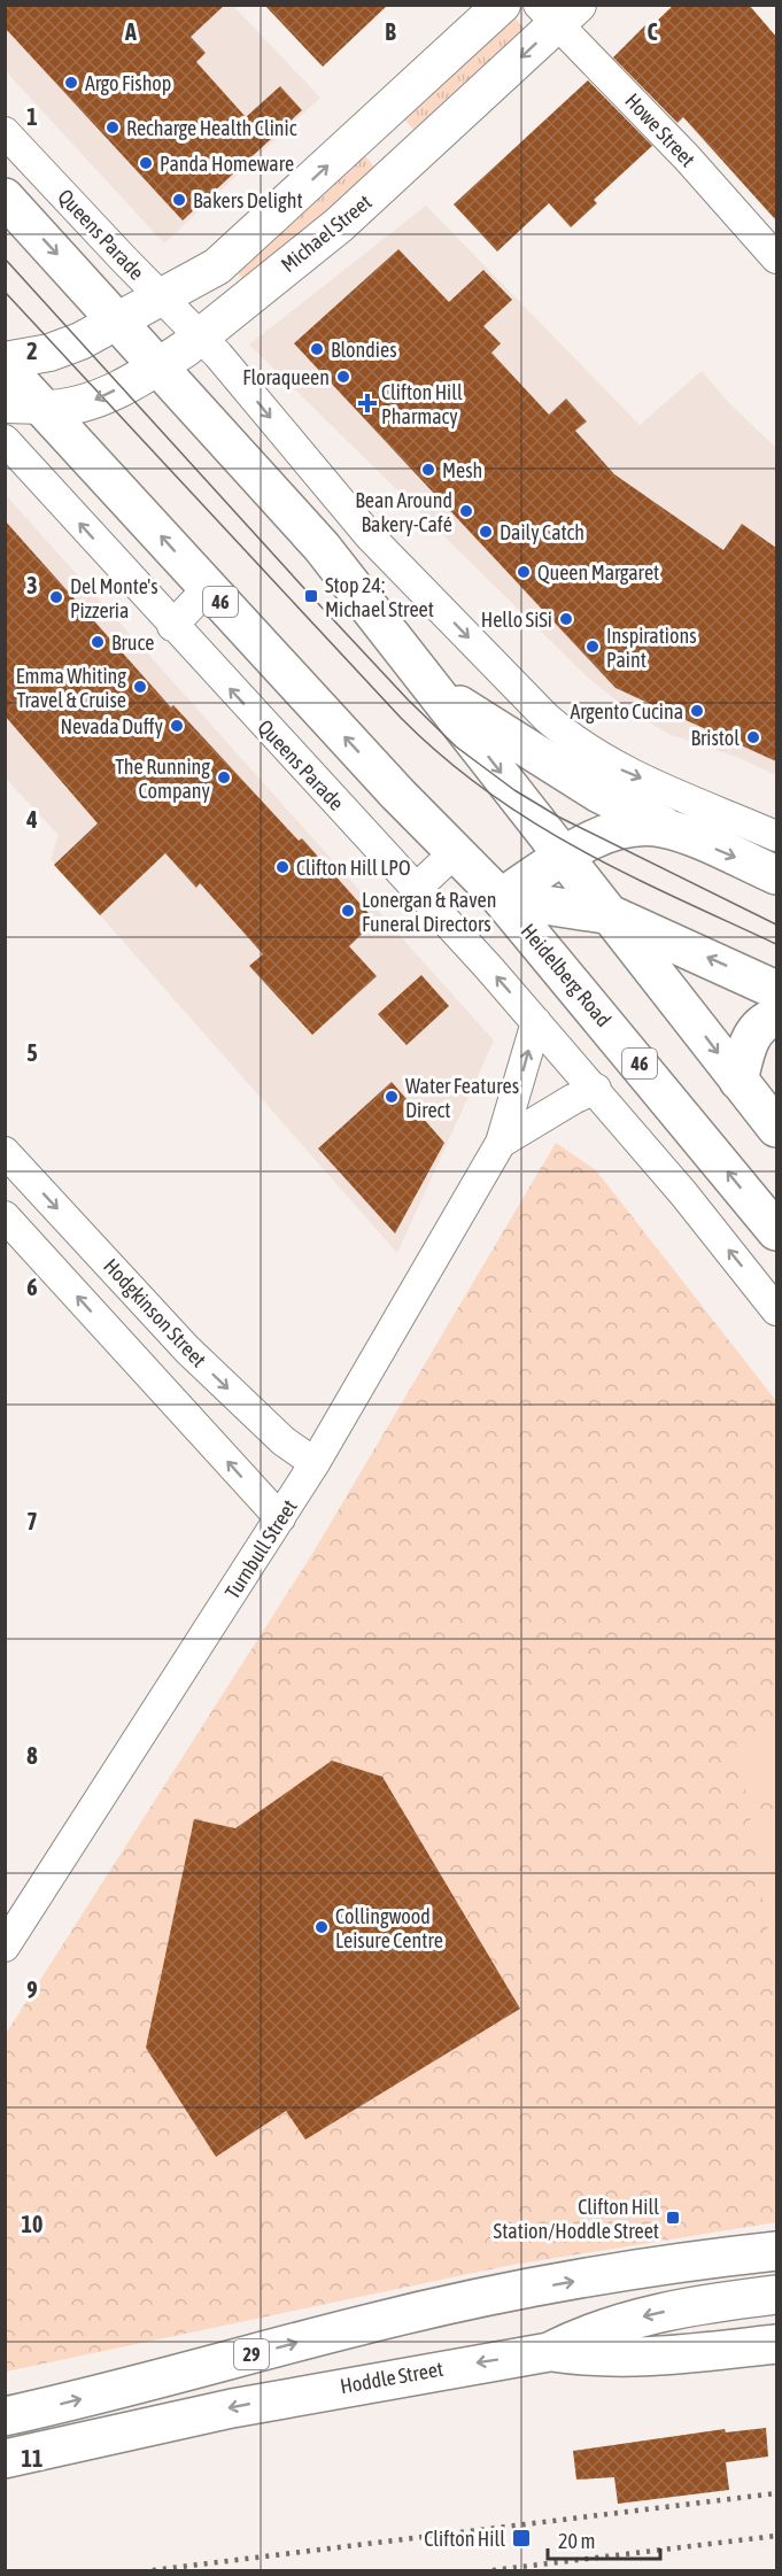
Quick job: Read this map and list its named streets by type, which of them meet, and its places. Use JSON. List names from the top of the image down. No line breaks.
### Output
{"streets":{"main road":["46","Heidelberg Road","29","Hoddle Street"],"street":["Howe Street","Michael Street","Queens Parade","Hodgkinson Street","Turnbull Street"]},"crossings":[["Howe Street","Michael Street"],["Michael Street","Queens Parade"],["Michael Street","46"],["Queens Parade","Turnbull Street"],["46","Heidelberg Road"],["Hodgkinson Street","Turnbull Street"]],"places":{"other":["Argo Fishop","Recharge Health Clinic","Panda Homeware","Bakers Delight","Blondies","Floraqueen","Mesh","Bean Around Bakery-Café","Daily Catch","Queen Margaret","Del Monte's Pizzeria","Hello SiSi","Bruce","Inspirations Paint","Emma Whiting Travel & Cruise","Argento Cucina","Nevada Duffy","Bristol","The Running Company","Clifton Hill LPO","Lonergan & Raven Funeral Directors","Water Features Direct","Collingwood Leisure Centre"],"health":["Clifton Hill Pharmacy"],"transit":["Stop 24: Michael Street","Clifton Hill Station/Hoddle Street","Clifton Hill"]},"scale_bar":"20 m","grid":{"columns":["A","B","C"],"rows":["1","2","3","4","5","6","7","8","9","10","11"]}}
